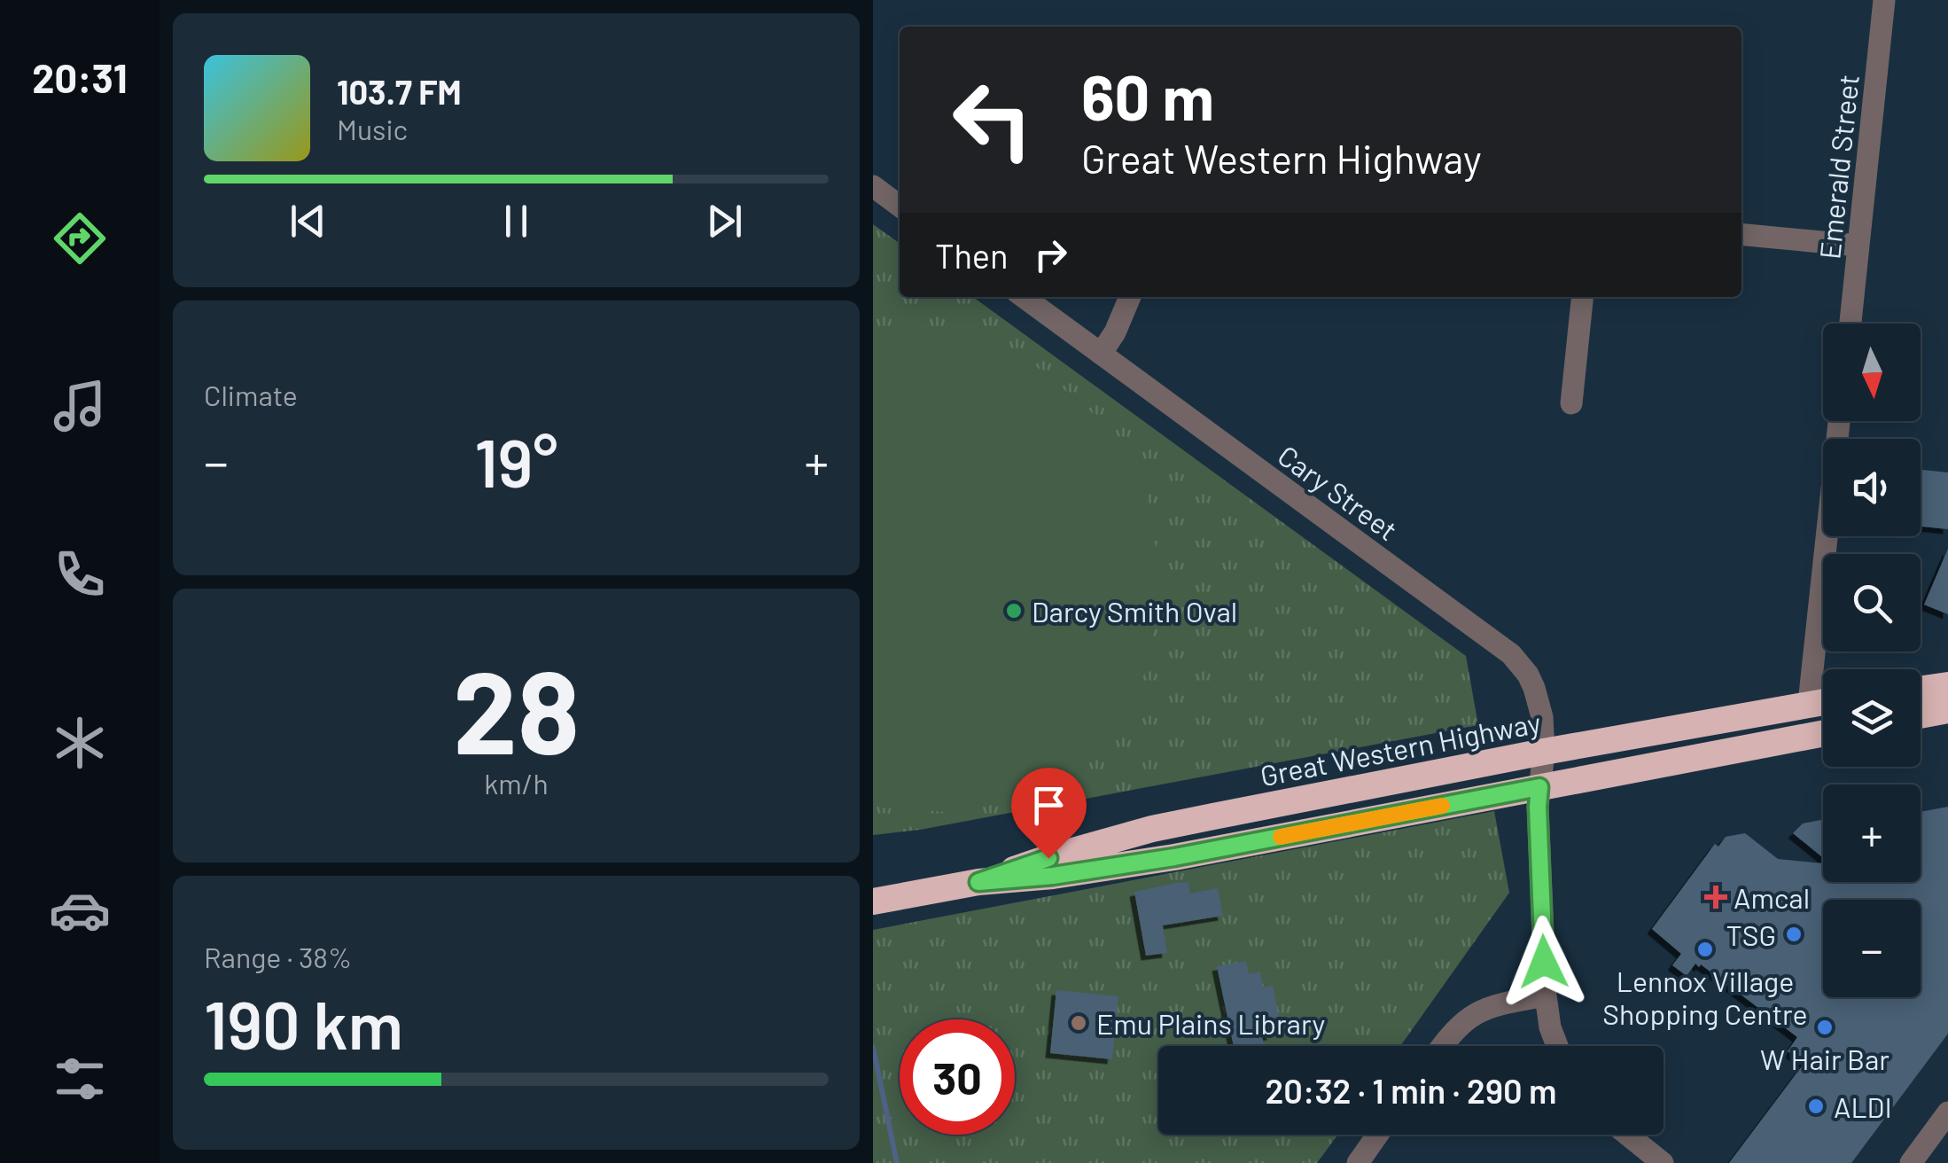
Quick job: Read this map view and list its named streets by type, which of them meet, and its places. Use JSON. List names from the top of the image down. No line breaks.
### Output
{"streets":{"highway":["Great Western Highway"],"street":["Emerald Street","Cary Street"]},"crossings":[["Cary Street","Great Western Highway"]],"places":{"other":["Darcy Smith Oval","TSG","Lennox Village Shopping Centre","Emu Plains Library","W Hair Bar","ALDI"],"health":["Amcal"]},"north":"bottom","page":{"tabs":"20:31","turn":["60 m","Great Western Highway"],"song":["103.7 FM","Music"],"then":"Then","tile":["Climate",["28","km/h"],["Range · 38%","190 km"]],"map_buttons":["+","−"],"heat":["−","19°","+"],"limit":"30","trip":"20:32 · 1 min · 290 m"}}
